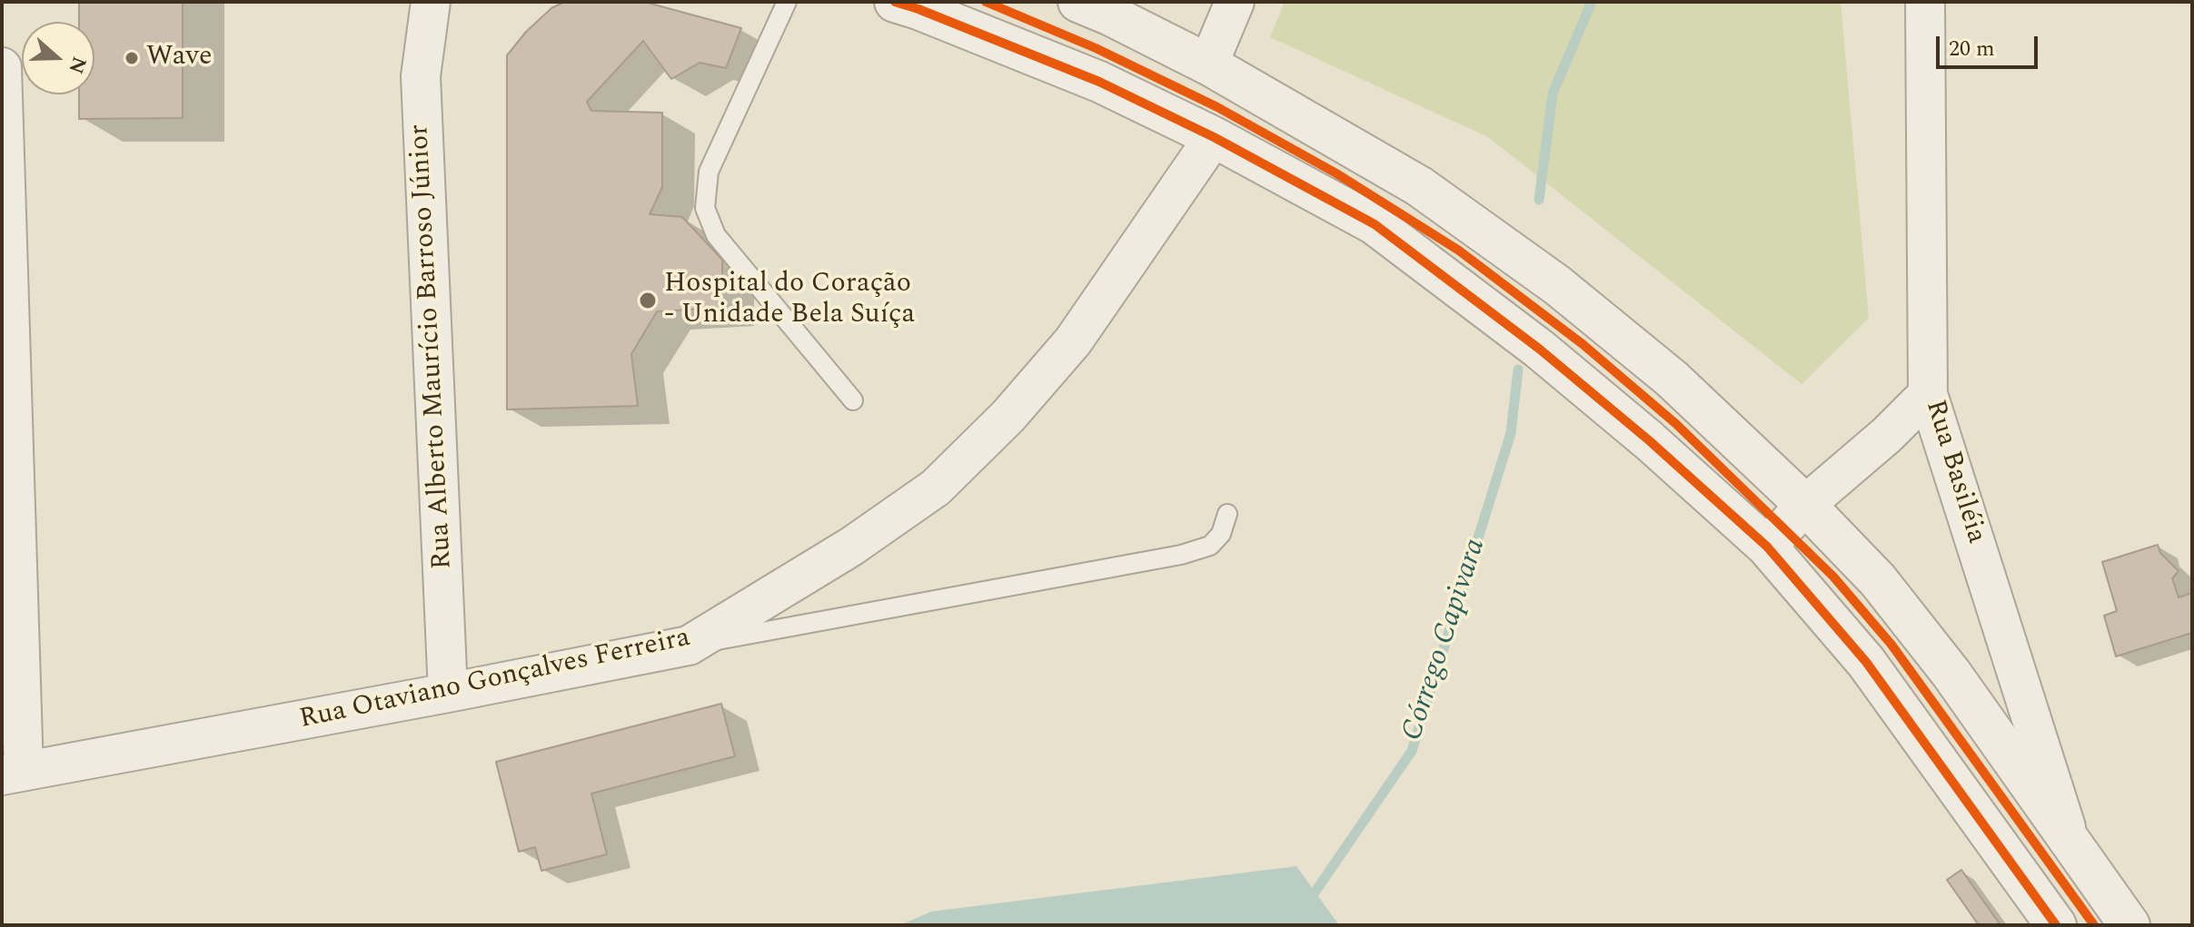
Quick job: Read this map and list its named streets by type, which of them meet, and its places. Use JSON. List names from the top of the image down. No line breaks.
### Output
{"streets":{"street":["Rua Alberto Maurício Barroso Júnior","Rua Basiléia","Rua Otaviano Gonçalves Ferreira"]},"crossings":[["Rua Alberto Maurício Barroso Júnior","Rua Otaviano Gonçalves Ferreira"]],"water":["Córrego Capivara"],"places":["Wave","Hospital do Coração - Unidade Bela Suíça"],"scale_bar":"20 m","north":"right"}
